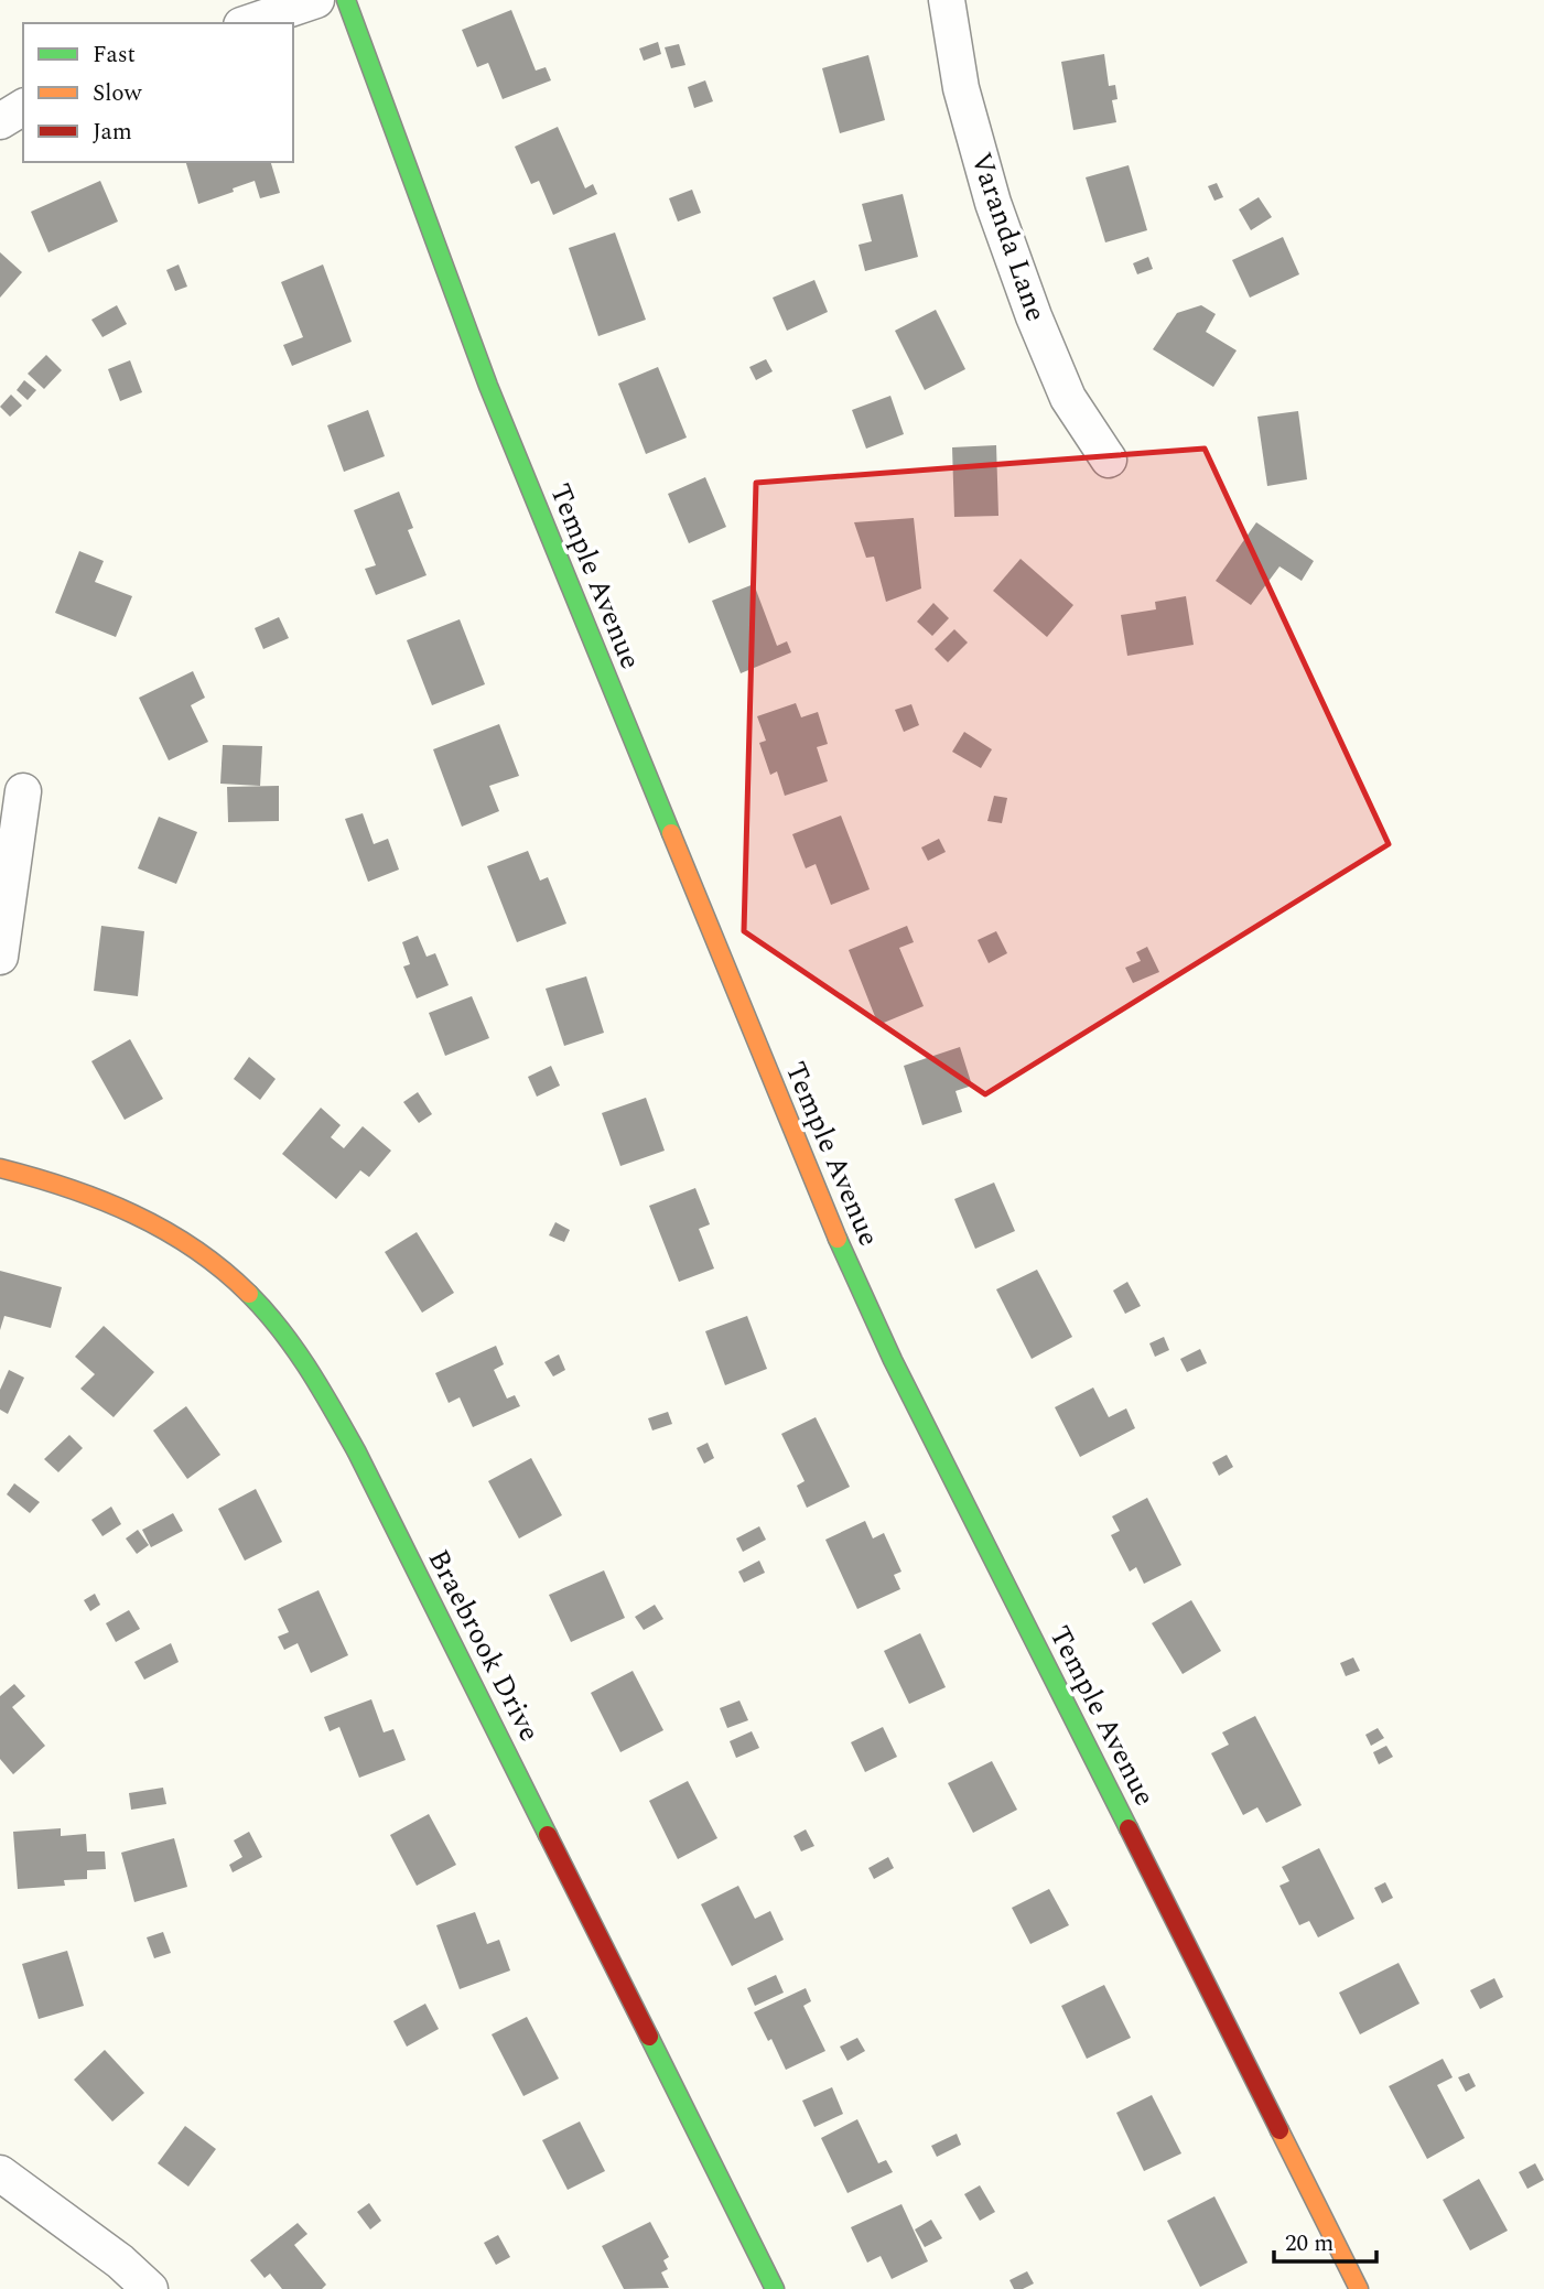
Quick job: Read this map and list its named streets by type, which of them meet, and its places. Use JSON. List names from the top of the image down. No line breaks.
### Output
{"streets":{"street":["Varanda Lane","Temple Avenue","Braebrook Drive"]},"legend":["Fast","Slow","Jam"],"scale_bar":"20 m"}
